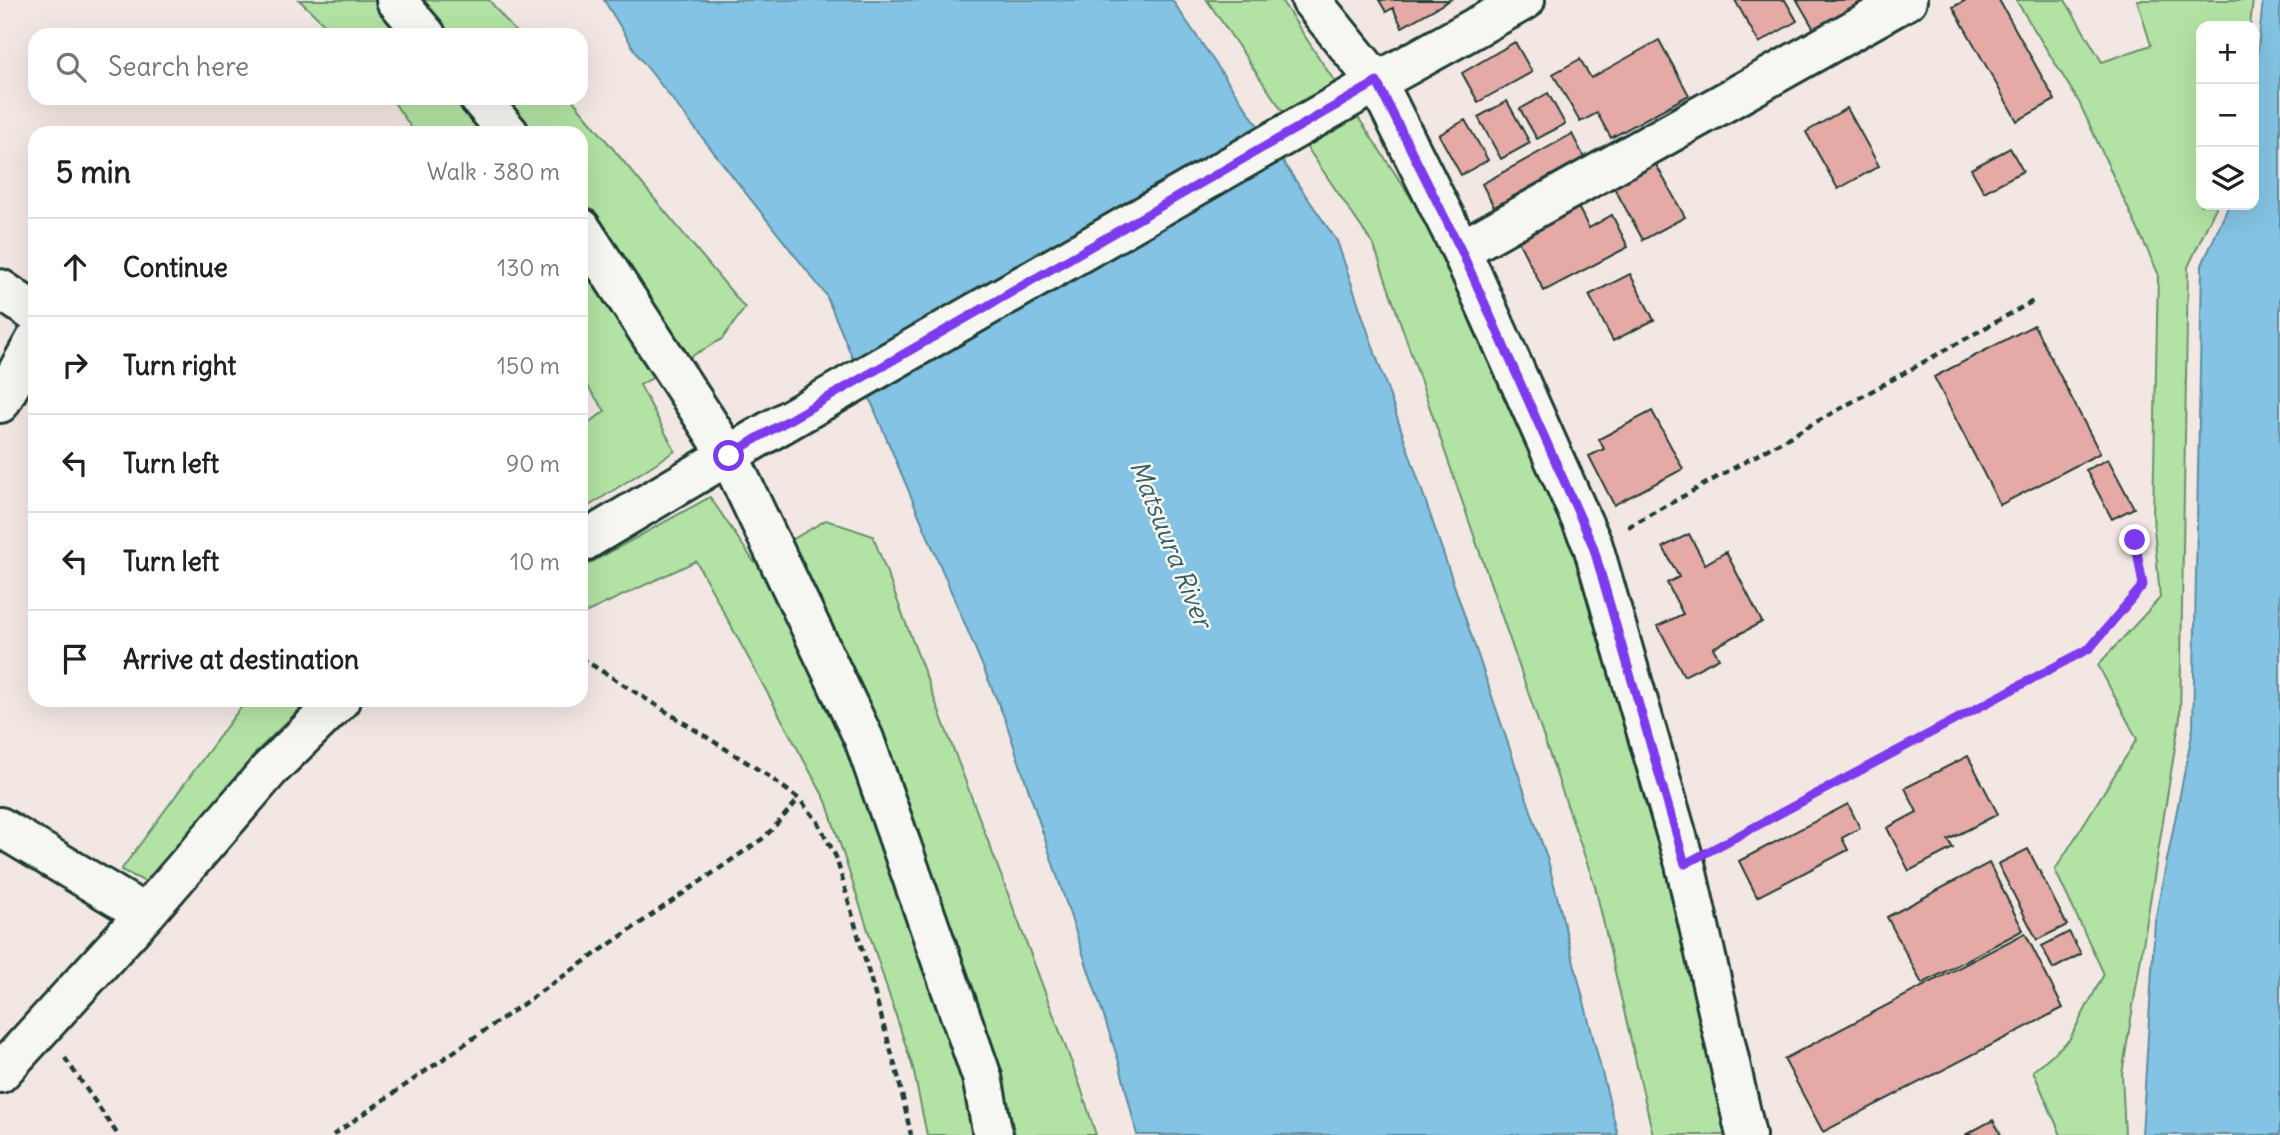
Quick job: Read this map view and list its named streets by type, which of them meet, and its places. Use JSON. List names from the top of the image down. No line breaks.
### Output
{"water":["Matsuura River"],"page":{"map_buttons":["+","−"],"search":"Search here","heading":["5 min","Walk · 380 m"],"list":[["Continue","130 m"],["Turn right","150 m"],["Turn left","90 m"],["Turn left","10 m"],"Arrive at destination"]}}
